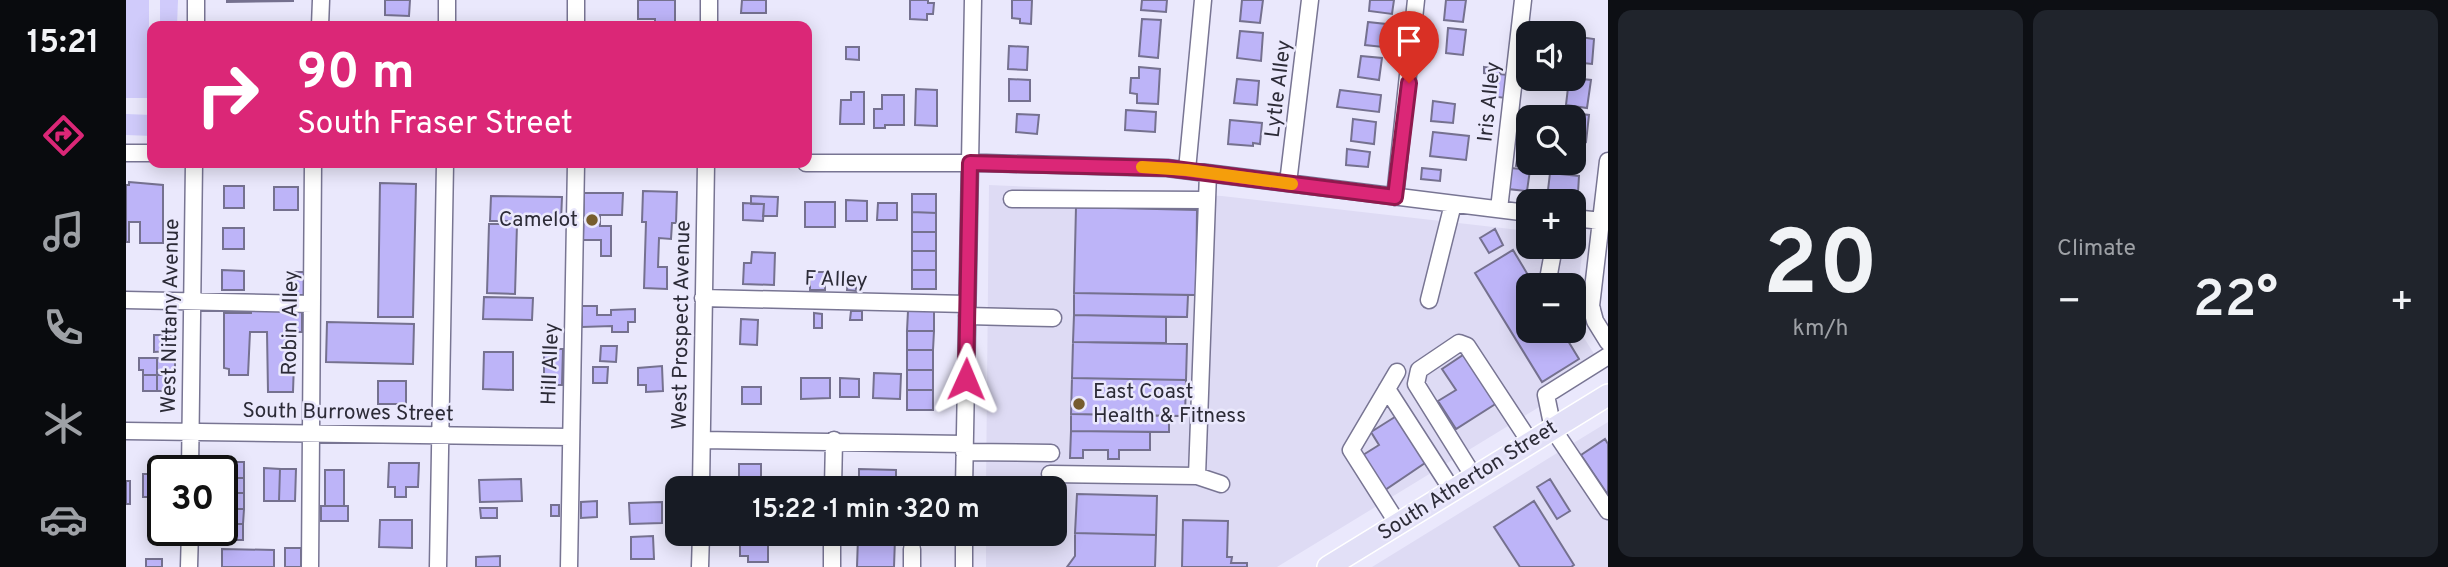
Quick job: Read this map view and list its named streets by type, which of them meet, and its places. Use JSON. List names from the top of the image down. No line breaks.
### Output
{"streets":{"main road":["South Atherton Street"],"street":["Lytle Alley","Iris Alley","F Alley","West Nittany Avenue","Robin Alley","West Prospect Avenue","Hill Alley","South Burrowes Street"]},"crossings":[["F Alley","West Prospect Avenue"],["West Nittany Avenue","South Burrowes Street"],["Robin Alley","South Burrowes Street"],["Hill Alley","South Burrowes Street"]],"places":["Camelot","East Coast Health & Fitness"],"page":{"tabs":"15:21","tile":[["20","km/h"],"Climate"],"map_buttons":["+","−"],"turn":["90 m","South Fraser Street"],"heat":["−","22°","+"],"limit":"30","trip":"15:22 · 1 min · 320 m"}}
